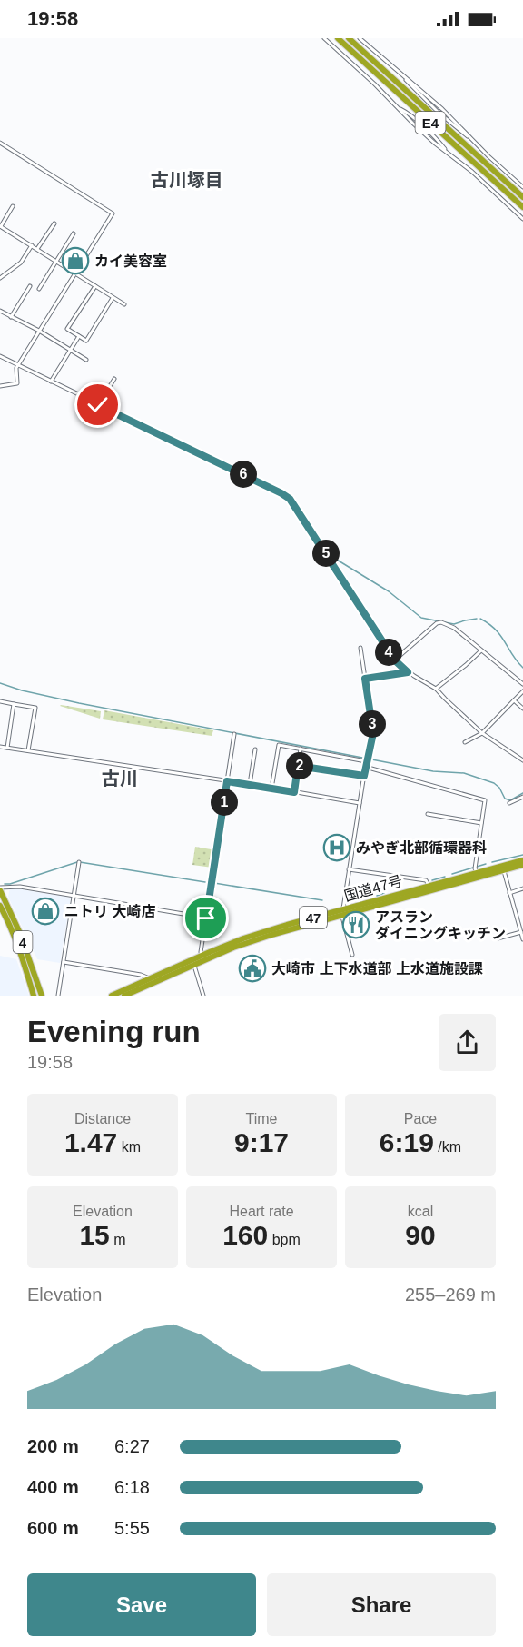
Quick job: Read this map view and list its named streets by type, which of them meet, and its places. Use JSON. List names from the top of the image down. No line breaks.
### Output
{"streets":{"highway":["E4","国道47号","47","4"]},"districts":["古川塚目","古川"],"places":{"shop":["カイ美容室","ニトリ 大崎店"],"hospital":["みやぎ北部循環器科"],"restaurant":["アスラン ダイニングキッチン"],"public building":["大崎市 上下水道部 上水道施設課"]},"page":{"status":"19:58","pins":["6","5","4","3","2","1"],"heading":["Evening run","19:58"],"stats":[["Distance","1.47 km"],["Time","9:17"],["Pace","6:19 /km"],["Elevation","15 m"],["Heart rate","160 bpm"],["kcal","90"]],"chart":["Elevation","255–269 m"],"list":[{"name":"200 m","note":"6:27"},{"name":"400 m","note":"6:18"},{"name":"600 m","note":"5:55"}],"buttons":["Save","Share"]}}
